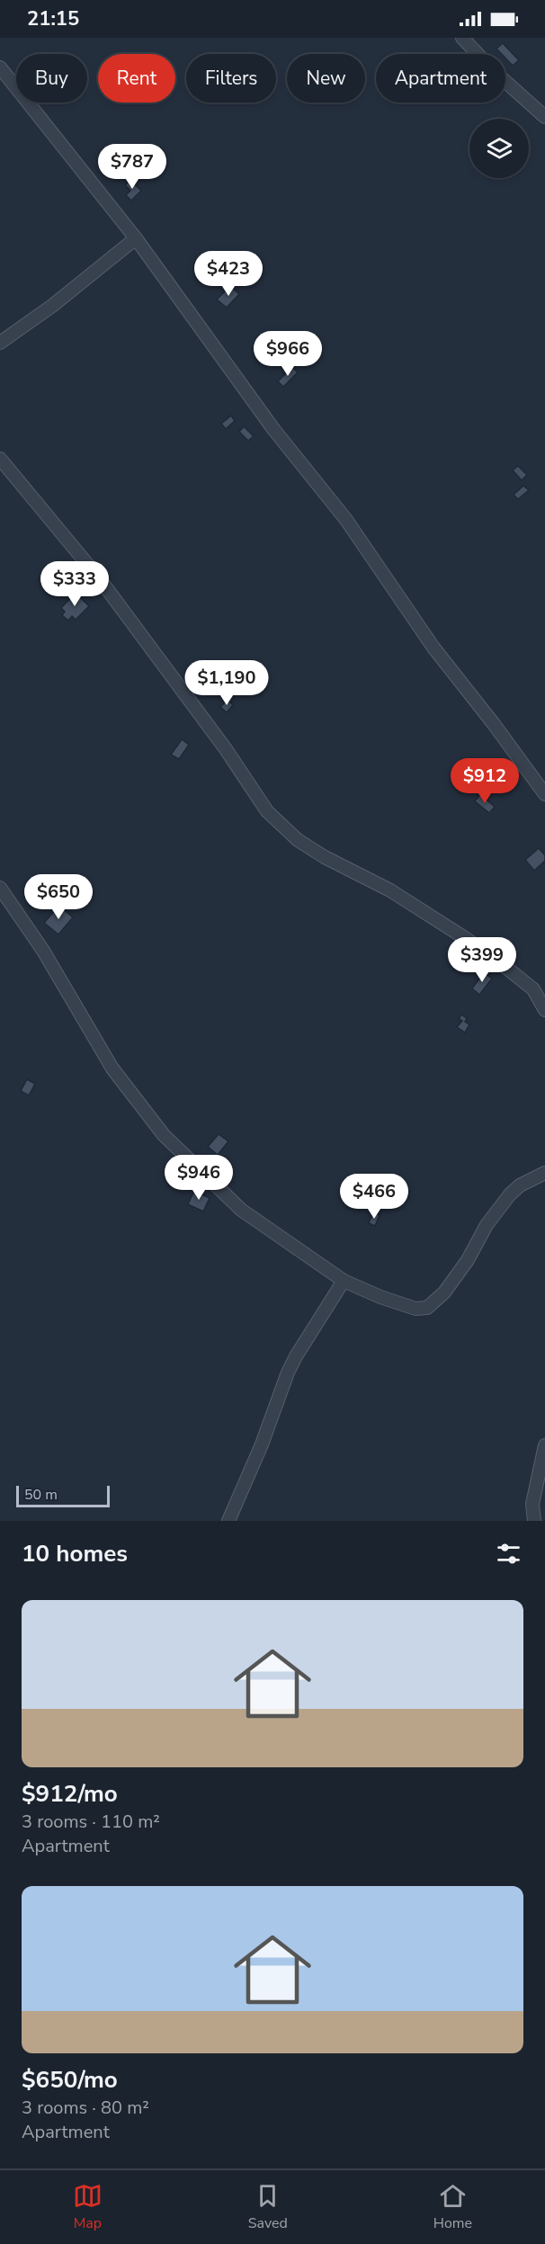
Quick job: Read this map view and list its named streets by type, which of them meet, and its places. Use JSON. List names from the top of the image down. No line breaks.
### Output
{"scale_bar":"50 m","page":{"status":"21:15","chip":["Buy","Rent","Filters","New","Apartment"],"price":["$787","$423","$966","$333","$1,190","$912","$650","$399","$946","$466"],"scale":"50 m","heading":"10 homes","list":[{"name":"$912/mo","note":"3 rooms · 110 m² · Apartment"},{"name":"$650/mo","note":"3 rooms · 80 m² · Apartment"}],"tabs":["Map","Saved","Home"]}}
